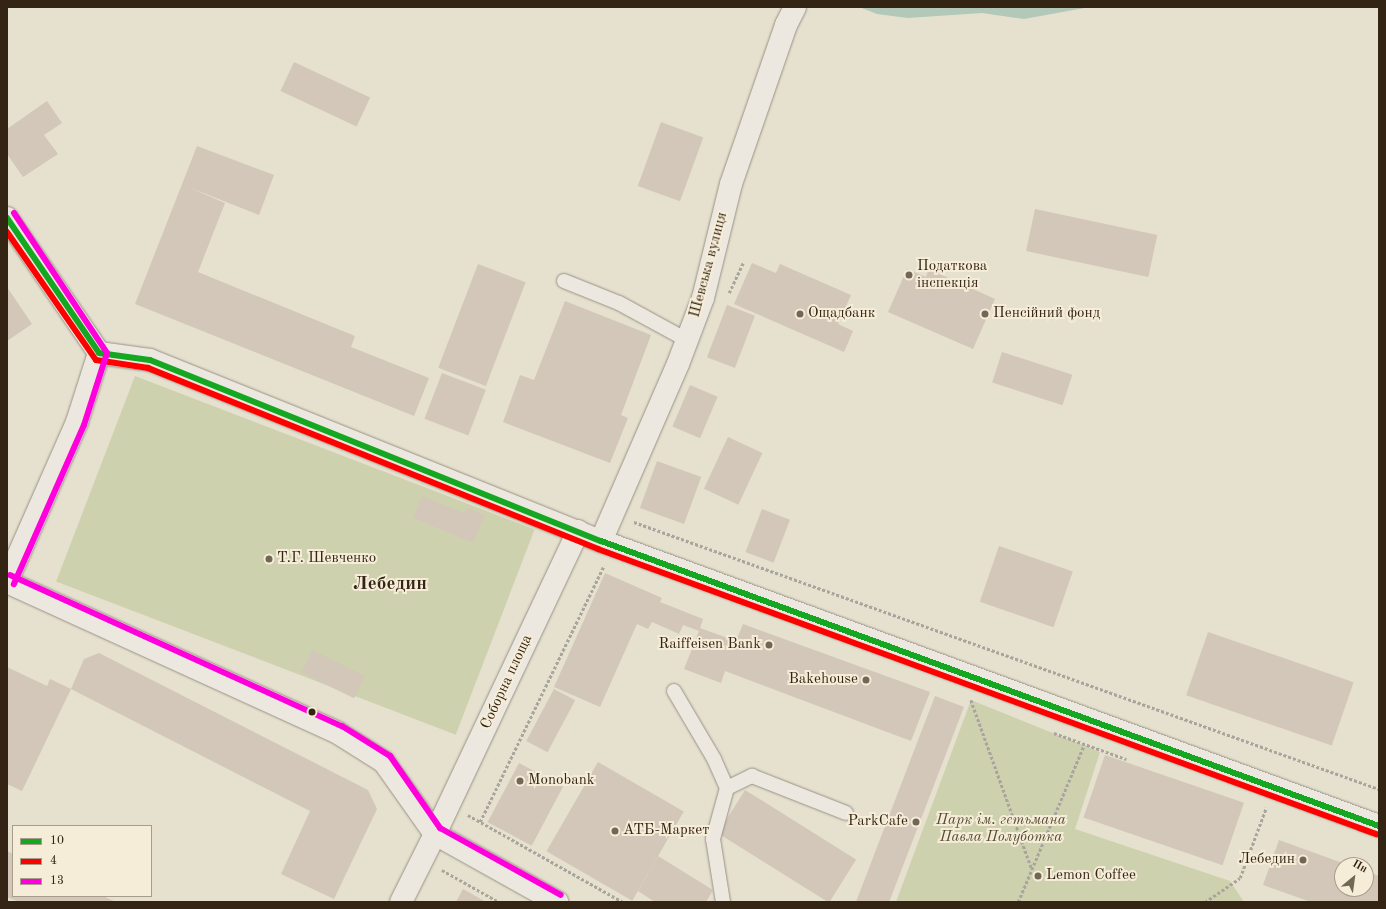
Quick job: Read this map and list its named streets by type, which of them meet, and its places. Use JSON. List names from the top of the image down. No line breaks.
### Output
{"streets":{"main road":["Шевська вулиця","Соборна площа"]},"districts":["Лебедин"],"parks":["Парк ім. гетьмана Павла Полуботка"],"places":["Податкова інспекція","Ощадбанк","Пенсійний фонд","Т.Г. Шевченко","Raiffeisen Bank","Bakehouse","Monobank","ParkCafe","АТБ-Маркет","Лебедин","Lemon Coffee"],"lines":["transit line 13","transit line 10","transit line 4"],"legend":["10","4","13"],"north":"top right"}
